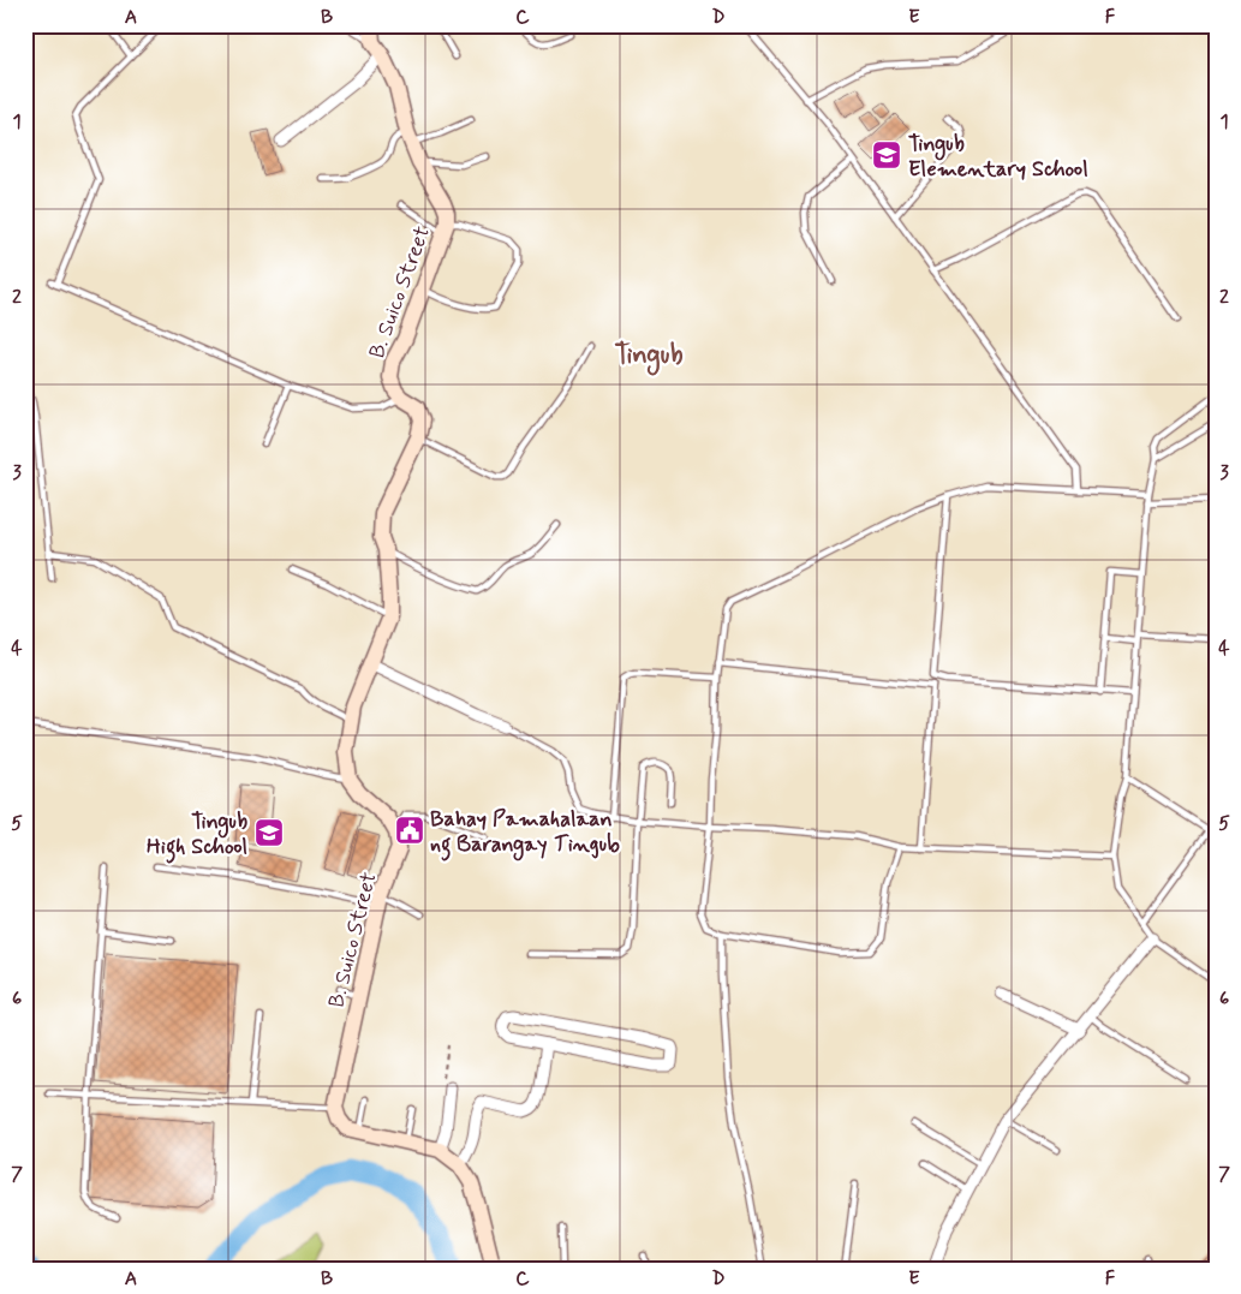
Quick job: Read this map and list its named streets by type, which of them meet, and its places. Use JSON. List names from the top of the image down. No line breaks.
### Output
{"streets":{"street":["B. Suico Street"]},"districts":["Tingub"],"places":{"school or university":["Tingub Elementary School","Tingub High School"],"public building":["Bahay Pamahalaan ng Barangay Tingub"]},"grid":{"columns":["A","B","C","D","E","F"],"rows":["1","2","3","4","5","6","7"]}}
